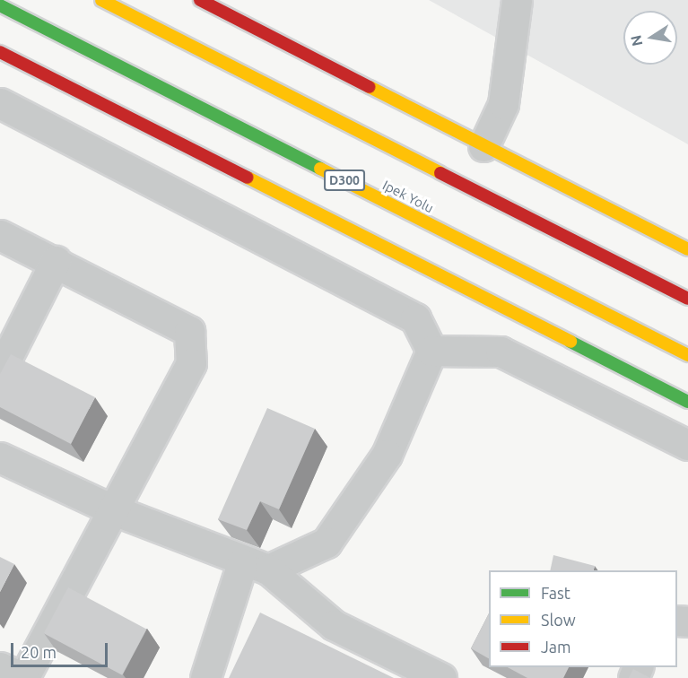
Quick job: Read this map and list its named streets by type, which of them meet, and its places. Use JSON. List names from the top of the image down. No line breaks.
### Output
{"streets":{"main road":["D300","Ipek Yolu"]},"legend":["Fast","Slow","Jam"],"scale_bar":"20 m","north":"left"}
